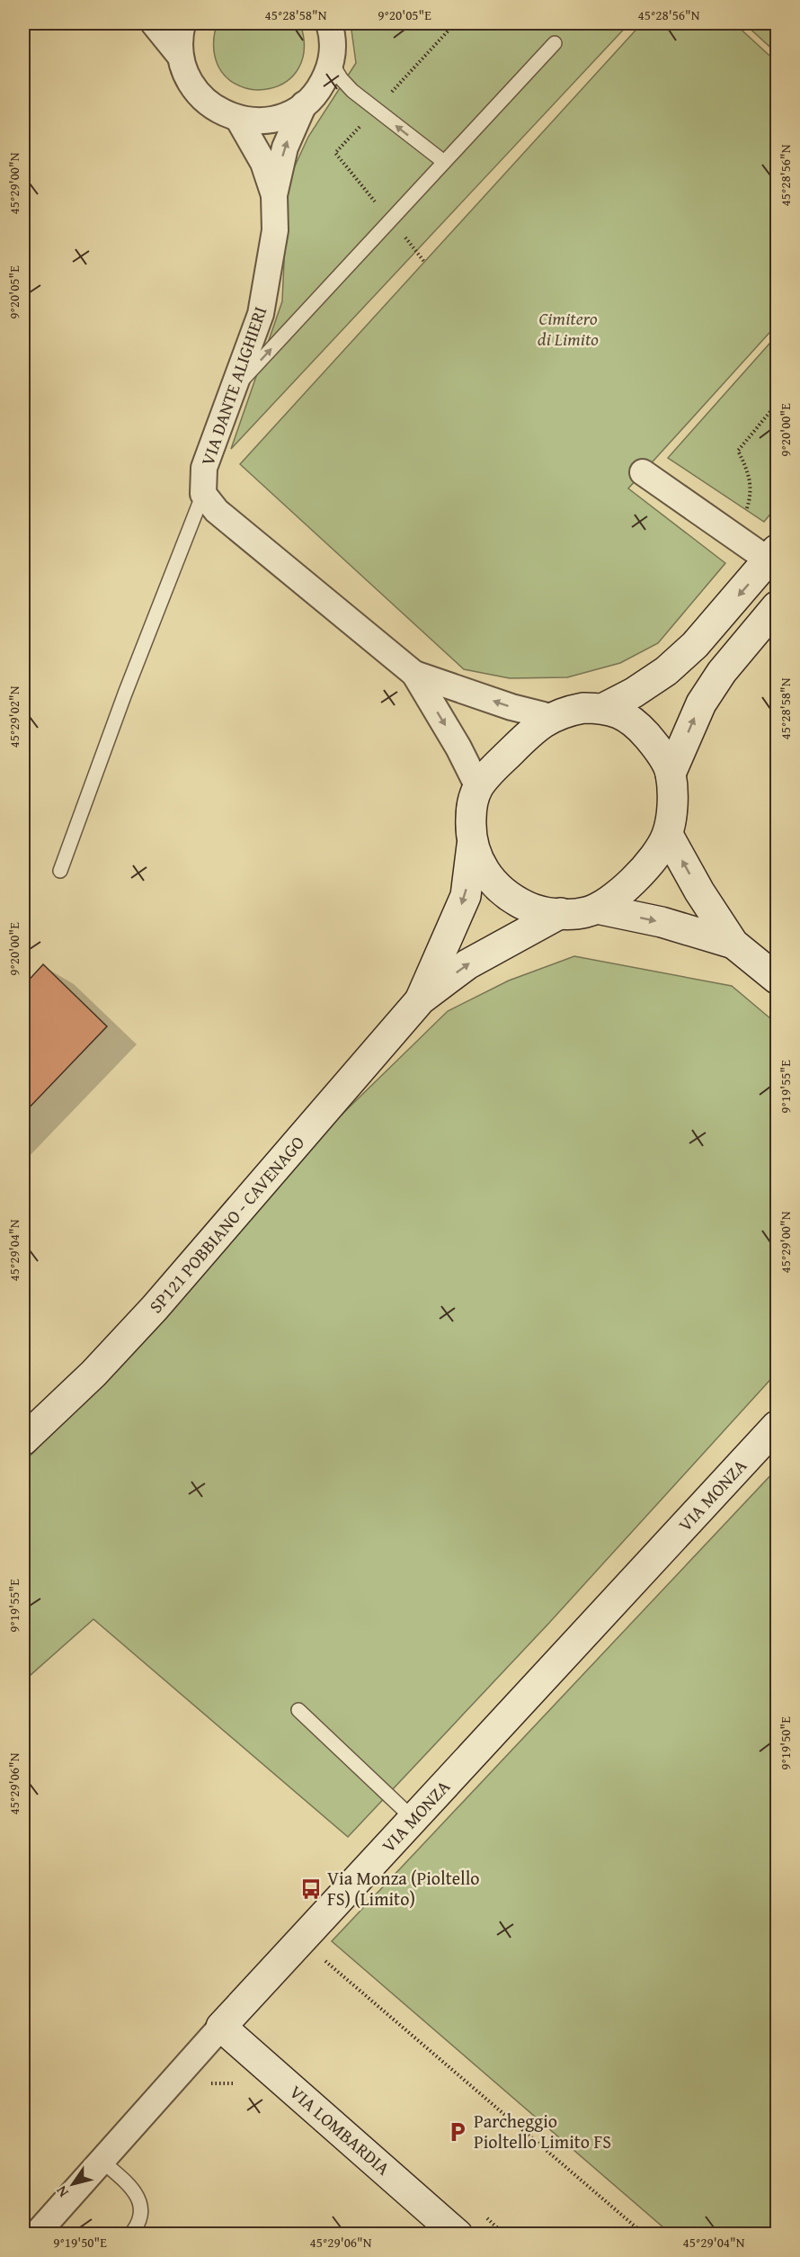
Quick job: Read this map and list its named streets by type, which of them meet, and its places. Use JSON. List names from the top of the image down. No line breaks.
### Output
{"streets":{"main road":["SP121 POBBIANO - CAVENAGO","VIA MONZA","VIA LOMBARDIA"],"street":["VIA DANTE ALIGHIERI"]},"crossings":[["VIA MONZA","VIA LOMBARDIA"]],"parks":["Cimitero di Limito"],"places":{"bus stop":["Via Monza (Pioltello FS) (Limito)"],"parking":["Parcheggio Pioltello Limito FS"]},"north":"bottom left","coordinates":["45°28'58\"N","9°20'05\"E","45°28'56\"N","45°29'00\"N","9°20'00\"E","45°29'02\"N","9°19'55\"E","45°29'04\"N","9°19'50\"E","45°29'06\"N"]}
